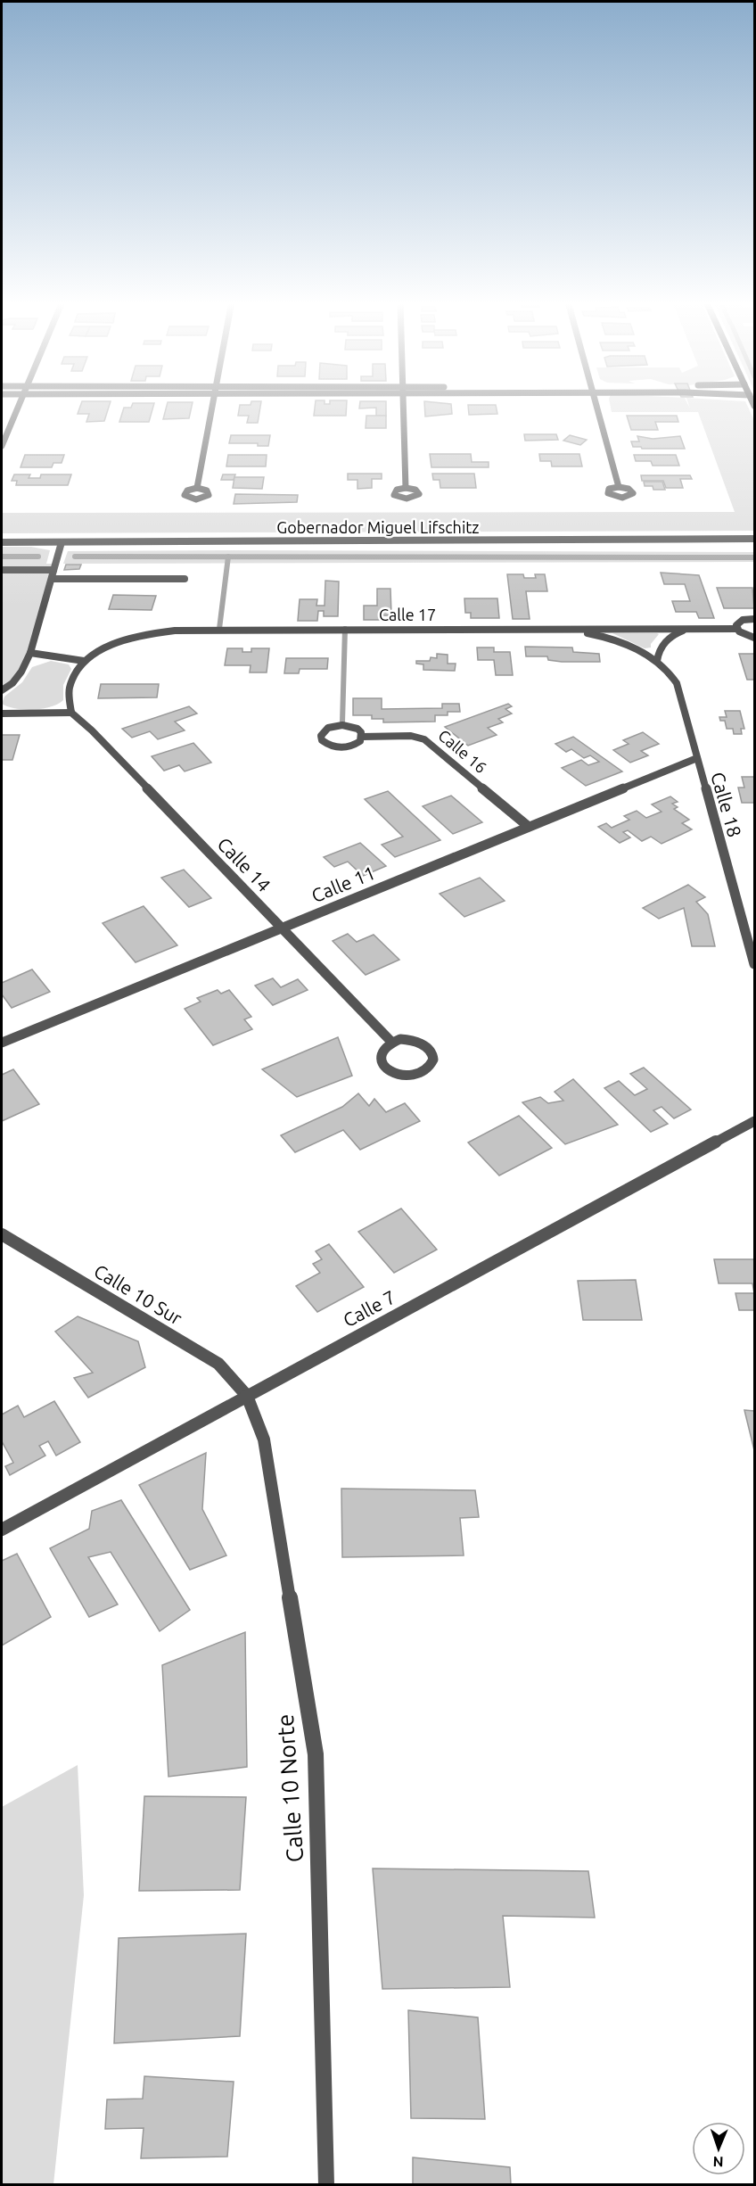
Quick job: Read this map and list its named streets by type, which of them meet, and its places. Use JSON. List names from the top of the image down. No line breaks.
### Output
{"streets":{"street":["Gobernador Miguel Lifschitz","Calle 17","Calle 16","Calle 18","Calle 14","Calle 11","Calle 10 Sur","Calle 7","Calle 10 Norte"]},"crossings":[["Calle 17","Calle 18"],["Calle 16","Calle 11"],["Calle 18","Calle 11"],["Calle 14","Calle 11"],["Calle 10 Sur","Calle 7"],["Calle 10 Sur","Calle 10 Norte"],["Calle 7","Calle 10 Norte"]],"north":"bottom"}
